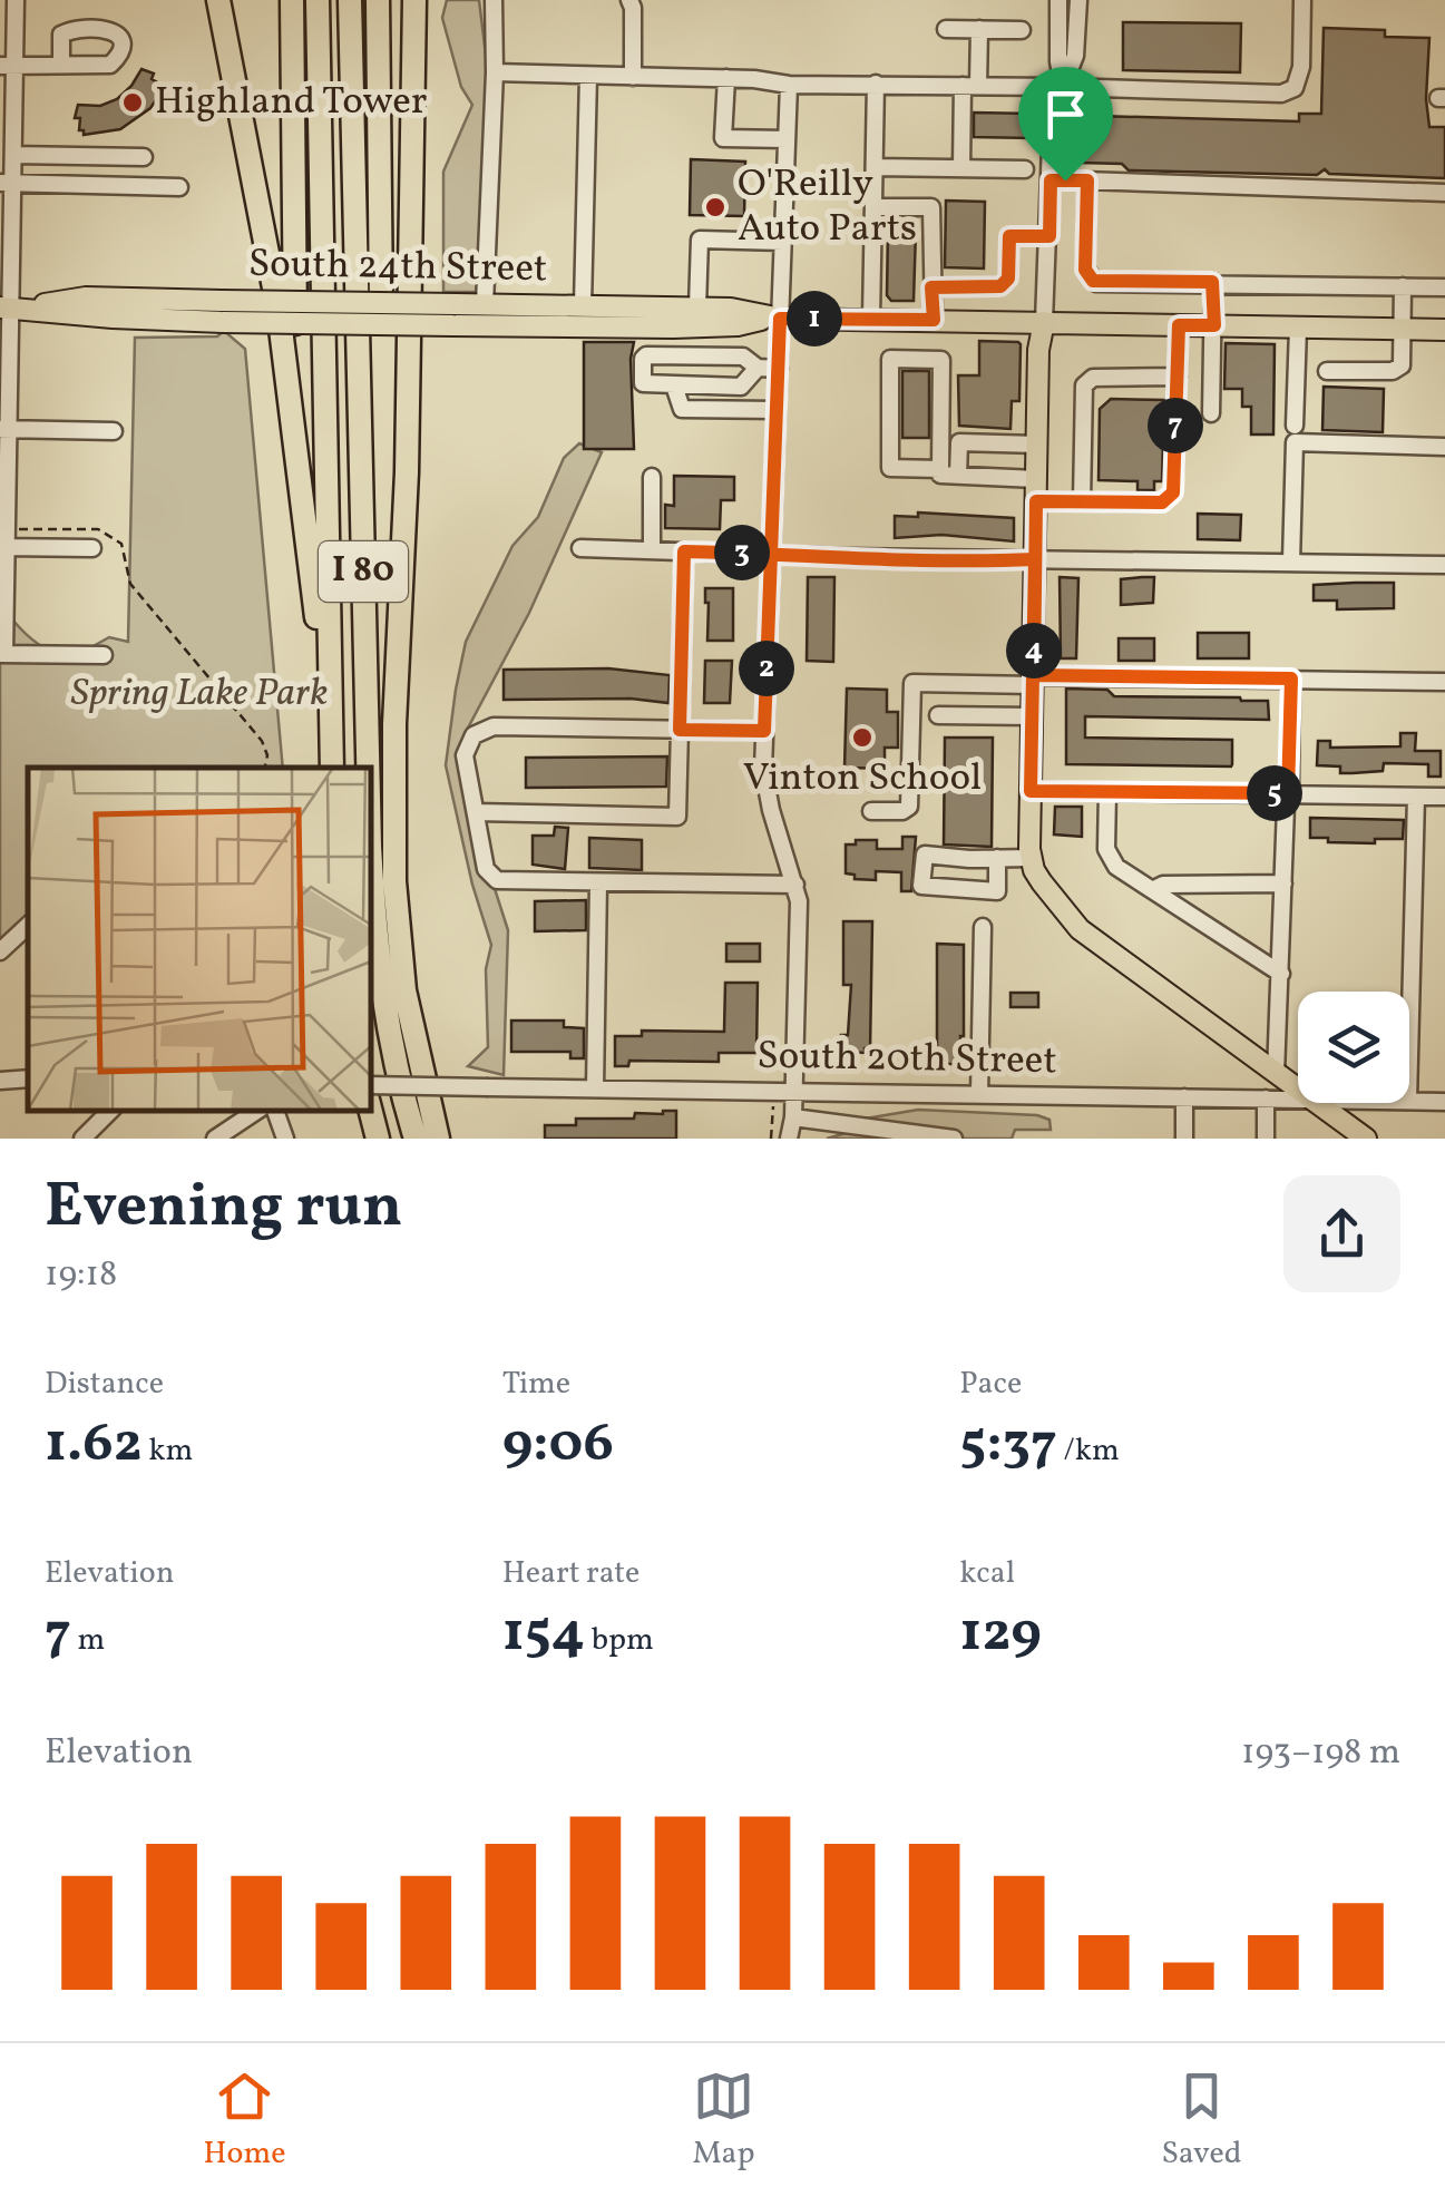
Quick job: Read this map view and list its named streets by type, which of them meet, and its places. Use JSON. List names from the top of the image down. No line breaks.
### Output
{"streets":{"highway":["I 80"],"main road":["South 24th Street"],"street":["South 20th Street"]},"parks":["Spring Lake Park"],"places":["Highland Tower","O'Reilly Auto Parts","Vinton School"],"page":{"pins":["1","7","3","4","2","5"],"heading":["Evening run","19:18"],"stats":[["Distance","1.62 km"],["Time","9:06"],["Pace","5:37 /km"],["Elevation","7 m"],["Heart rate","154 bpm"],["kcal","129"]],"chart":["Elevation","193–198 m"],"tabs":["Home","Map","Saved"]}}
